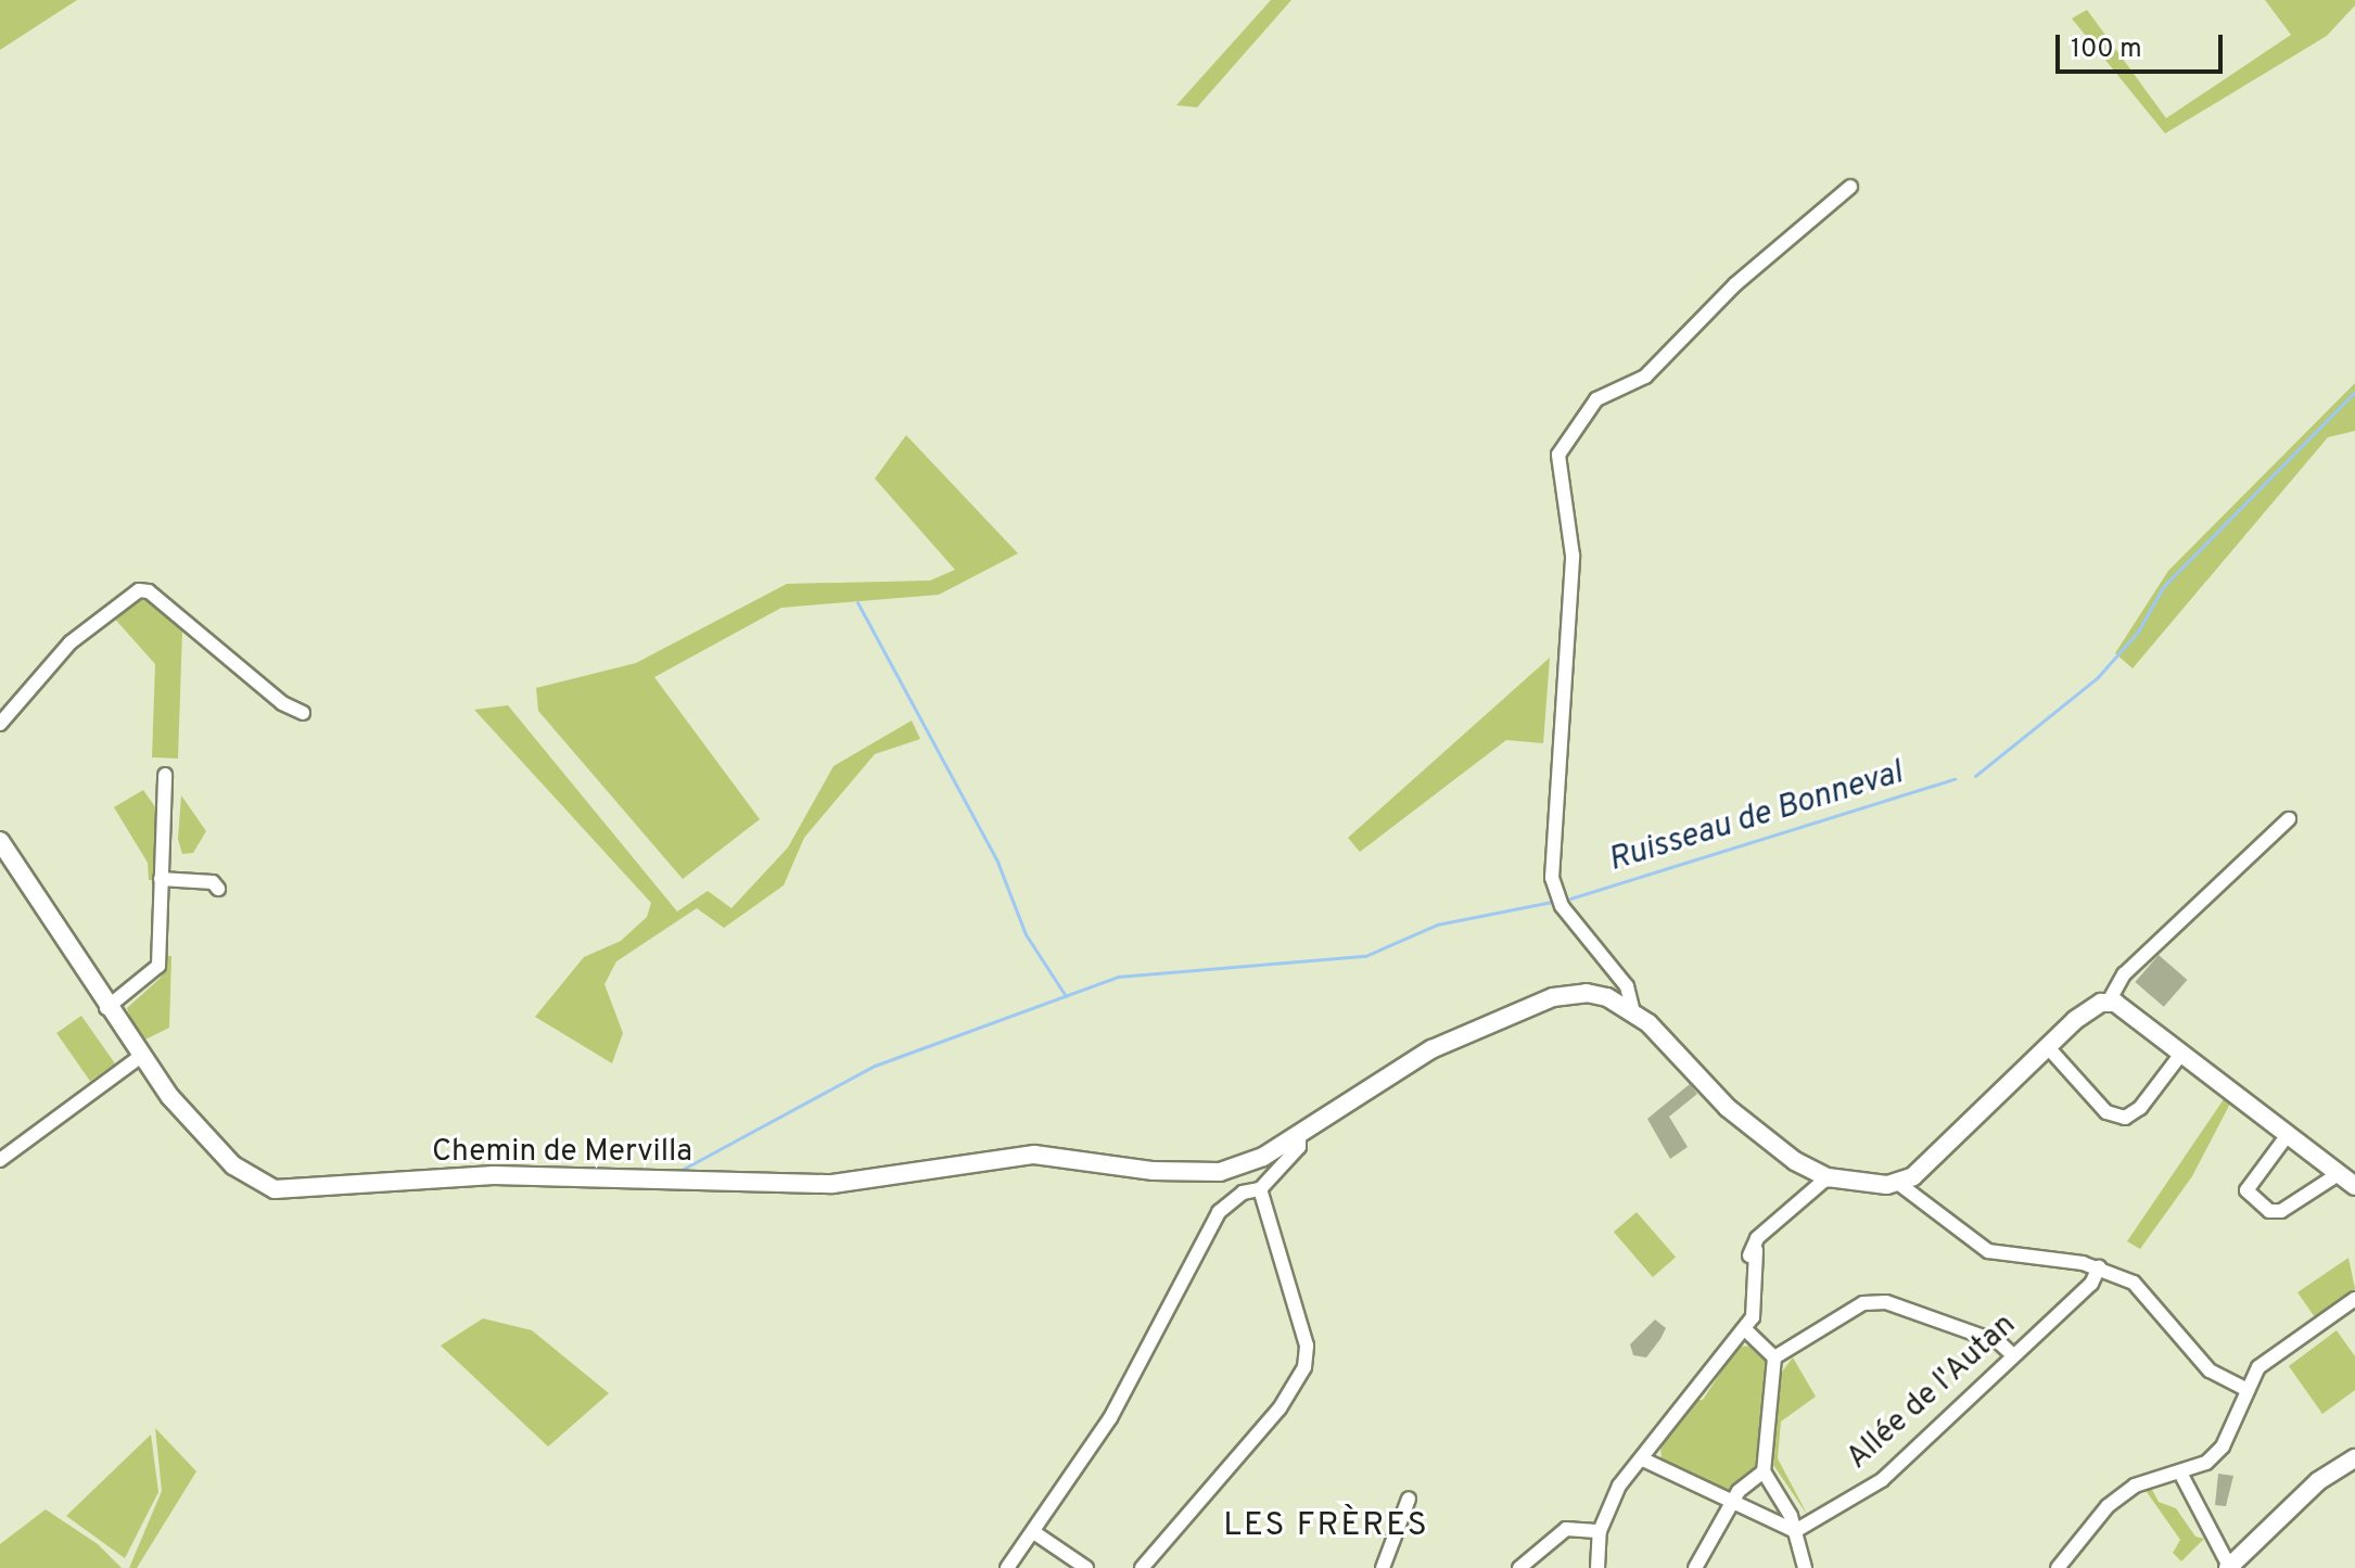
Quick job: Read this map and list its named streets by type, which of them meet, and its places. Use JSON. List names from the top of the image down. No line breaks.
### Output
{"streets":{"street":["Chemin de Mervilla","Allée de l'Autan"]},"districts":["LES FRÈRES"],"water":["Ruisseau de Bonneval"],"scale_bar":"100 m"}
